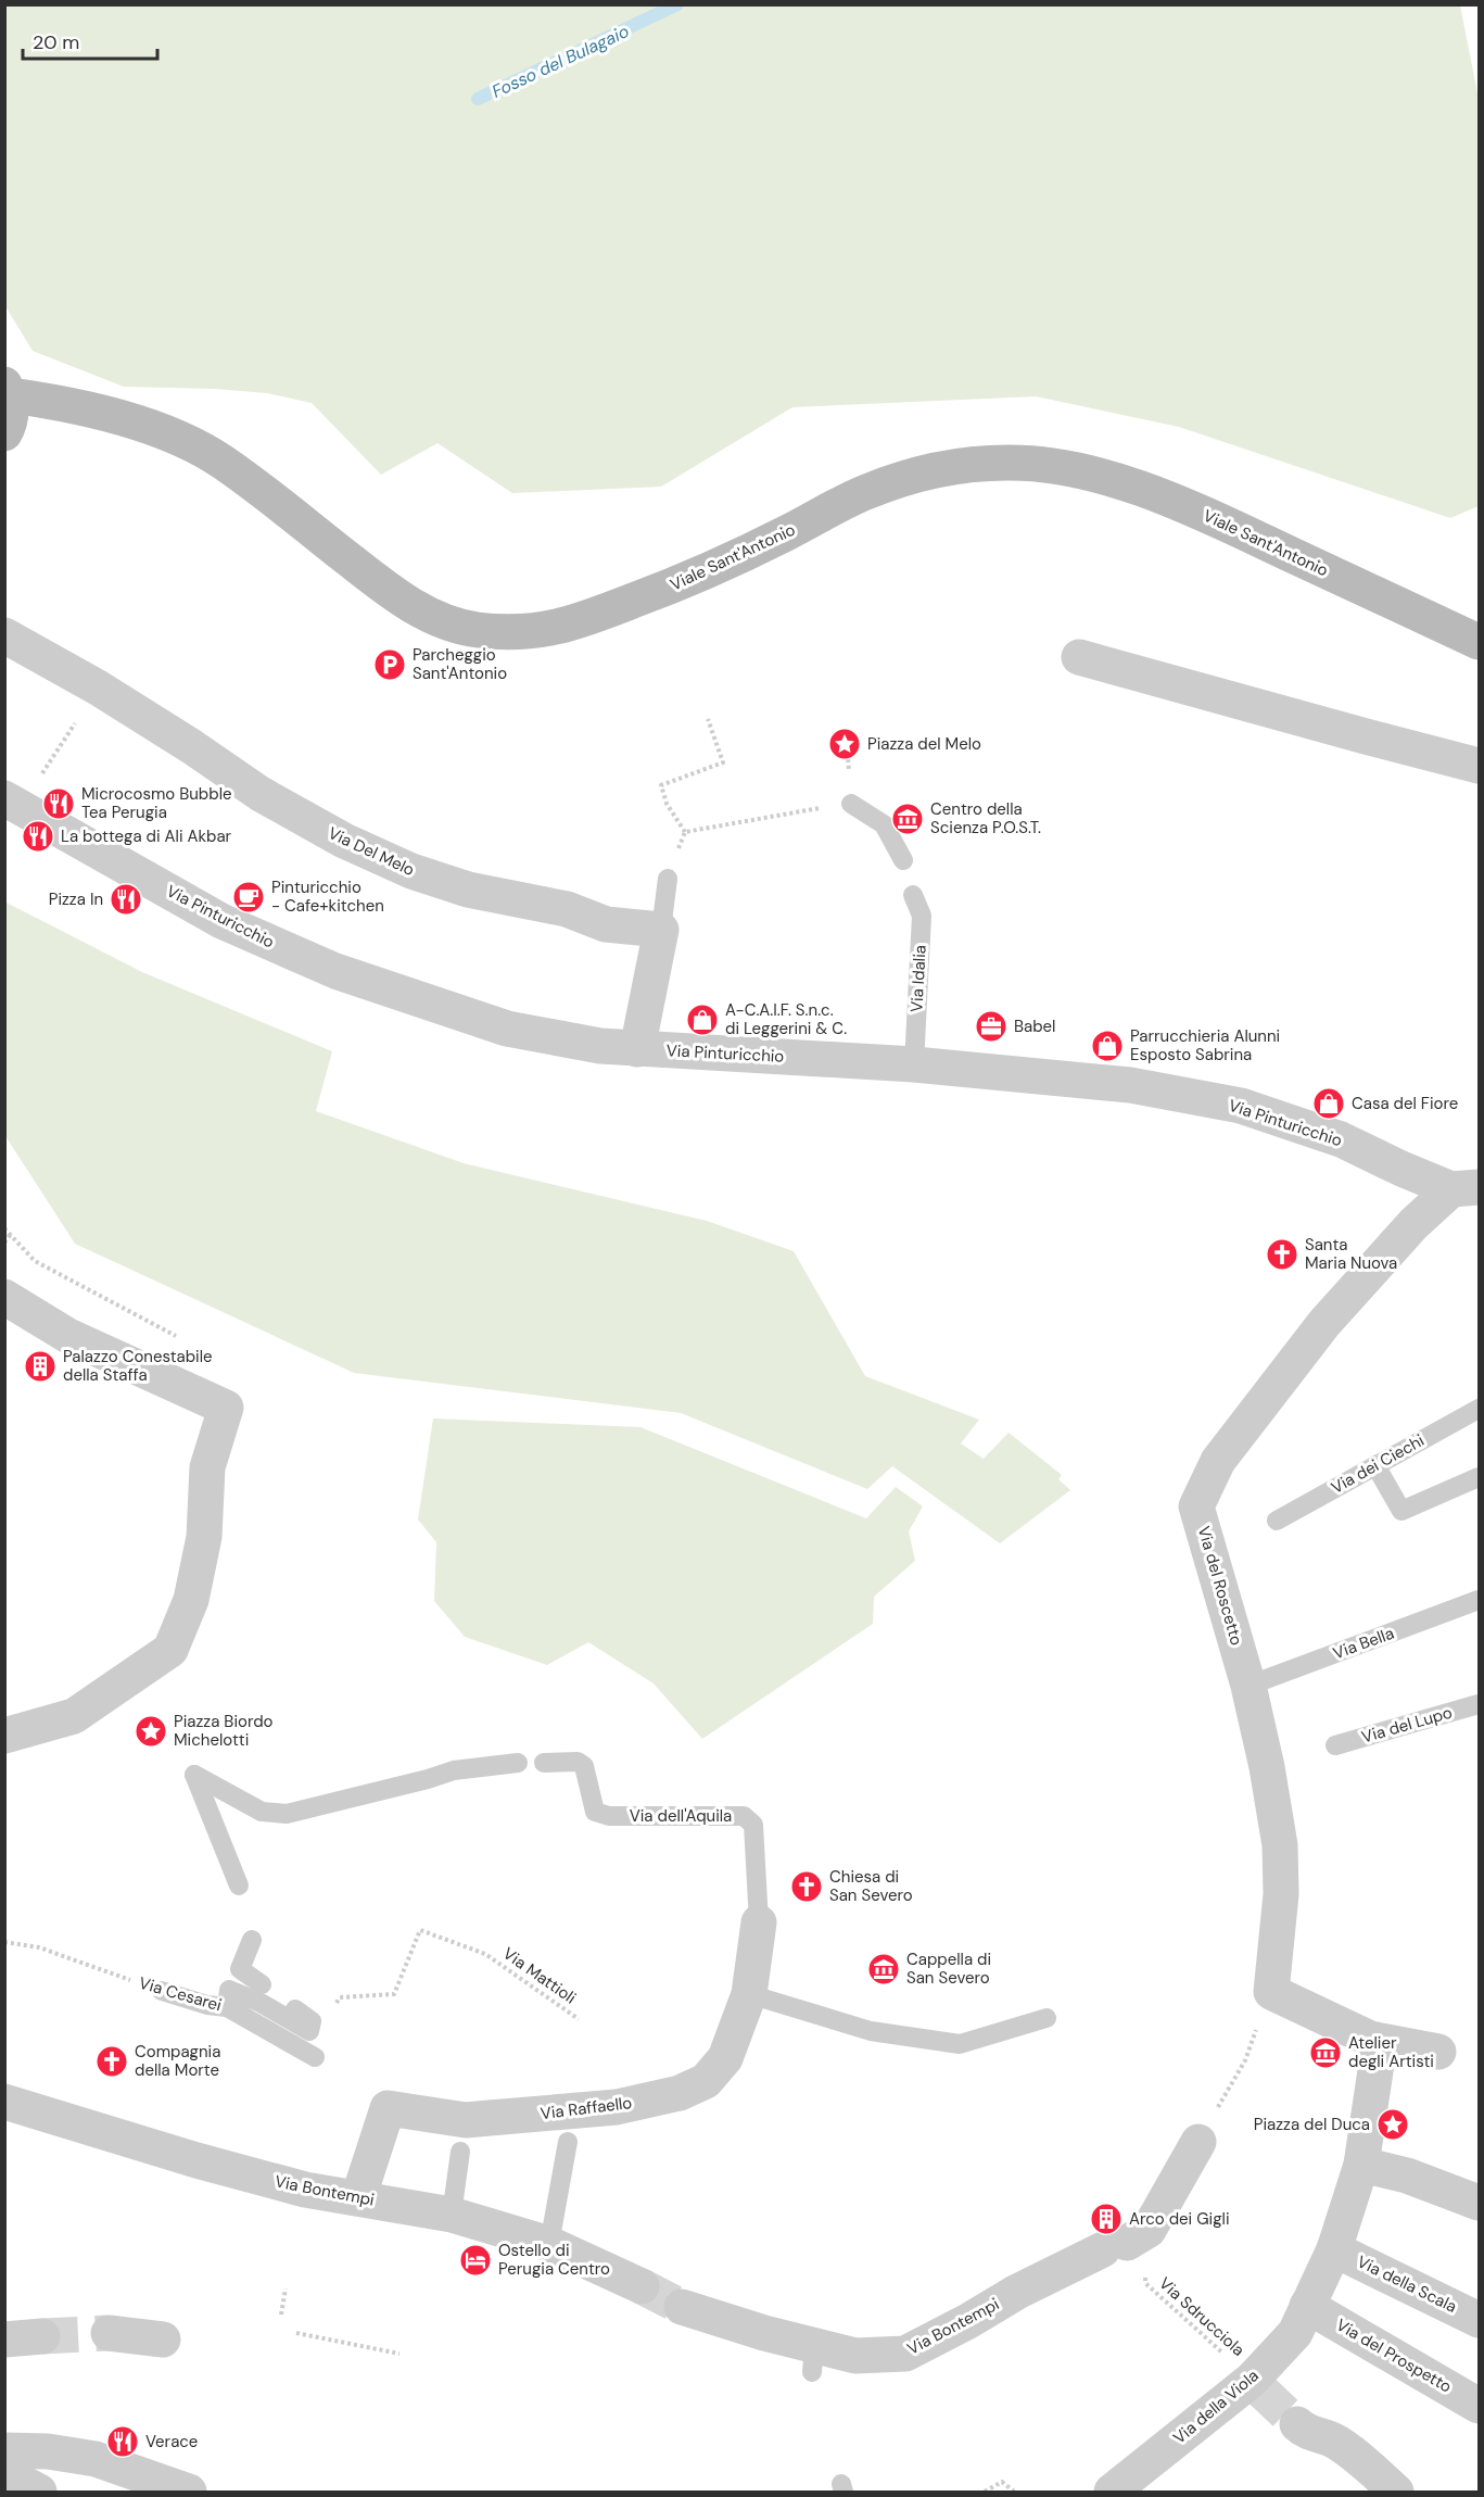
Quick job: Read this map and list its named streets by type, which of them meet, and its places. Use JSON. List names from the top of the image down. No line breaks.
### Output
{"streets":{"main road":["Viale Sant'Antonio"],"street":["Via Del Melo","Via Pinturicchio","Via del Roscetto","Via Raffaello","Via Bontempi","Via della Scala","Via del Prospetto","Via della Viola"],"lane":["Via Idalia","Via dei Ciechi","Via Bella","Via del Lupo","Via dell'Aquila","Via Cesarei"],"path":["Via Mattioli","Via Sdrucciola"]},"crossings":[["Via Pinturicchio","Via Idalia"],["Via Pinturicchio","Via del Roscetto"],["Via del Roscetto","Via Bella"],["Via dell'Aquila","Via Raffaello"],["Via Raffaello","Via Bontempi"],["Via Bontempi","Via Sdrucciola"],["Via della Scala","Via della Viola"],["Via Sdrucciola","Via della Viola"],["Via del Prospetto","Via della Viola"]],"water":["Fosso del Bulagaio"],"places":{"parking":["Parcheggio Sant'Antonio"],"place":["Piazza del Melo","Piazza Biordo Michelotti","Piazza del Duca"],"restaurant":["Microcosmo Bubble Tea Perugia","La bottega di Ali Akbar","Pizza In","Verace"],"museum":["Centro della Scienza P.O.S.T.","Cappella di San Severo","Atelier degli Artisti"],"cafe":["Pinturicchio - Cafe+kitchen"],"shop":["A-C.A.I.F. S.n.c. di Leggerini & C.","Parrucchieria Alunni Esposto Sabrina","Casa del Fiore"],"office":["Babel"],"church":["Santa Maria Nuova","Chiesa di San Severo","Compagnia della Morte"],"building":["Palazzo Conestabile della Staffa","Arco dei Gigli"],"hotel":["Ostello di Perugia Centro"]},"scale_bar":"20 m"}
